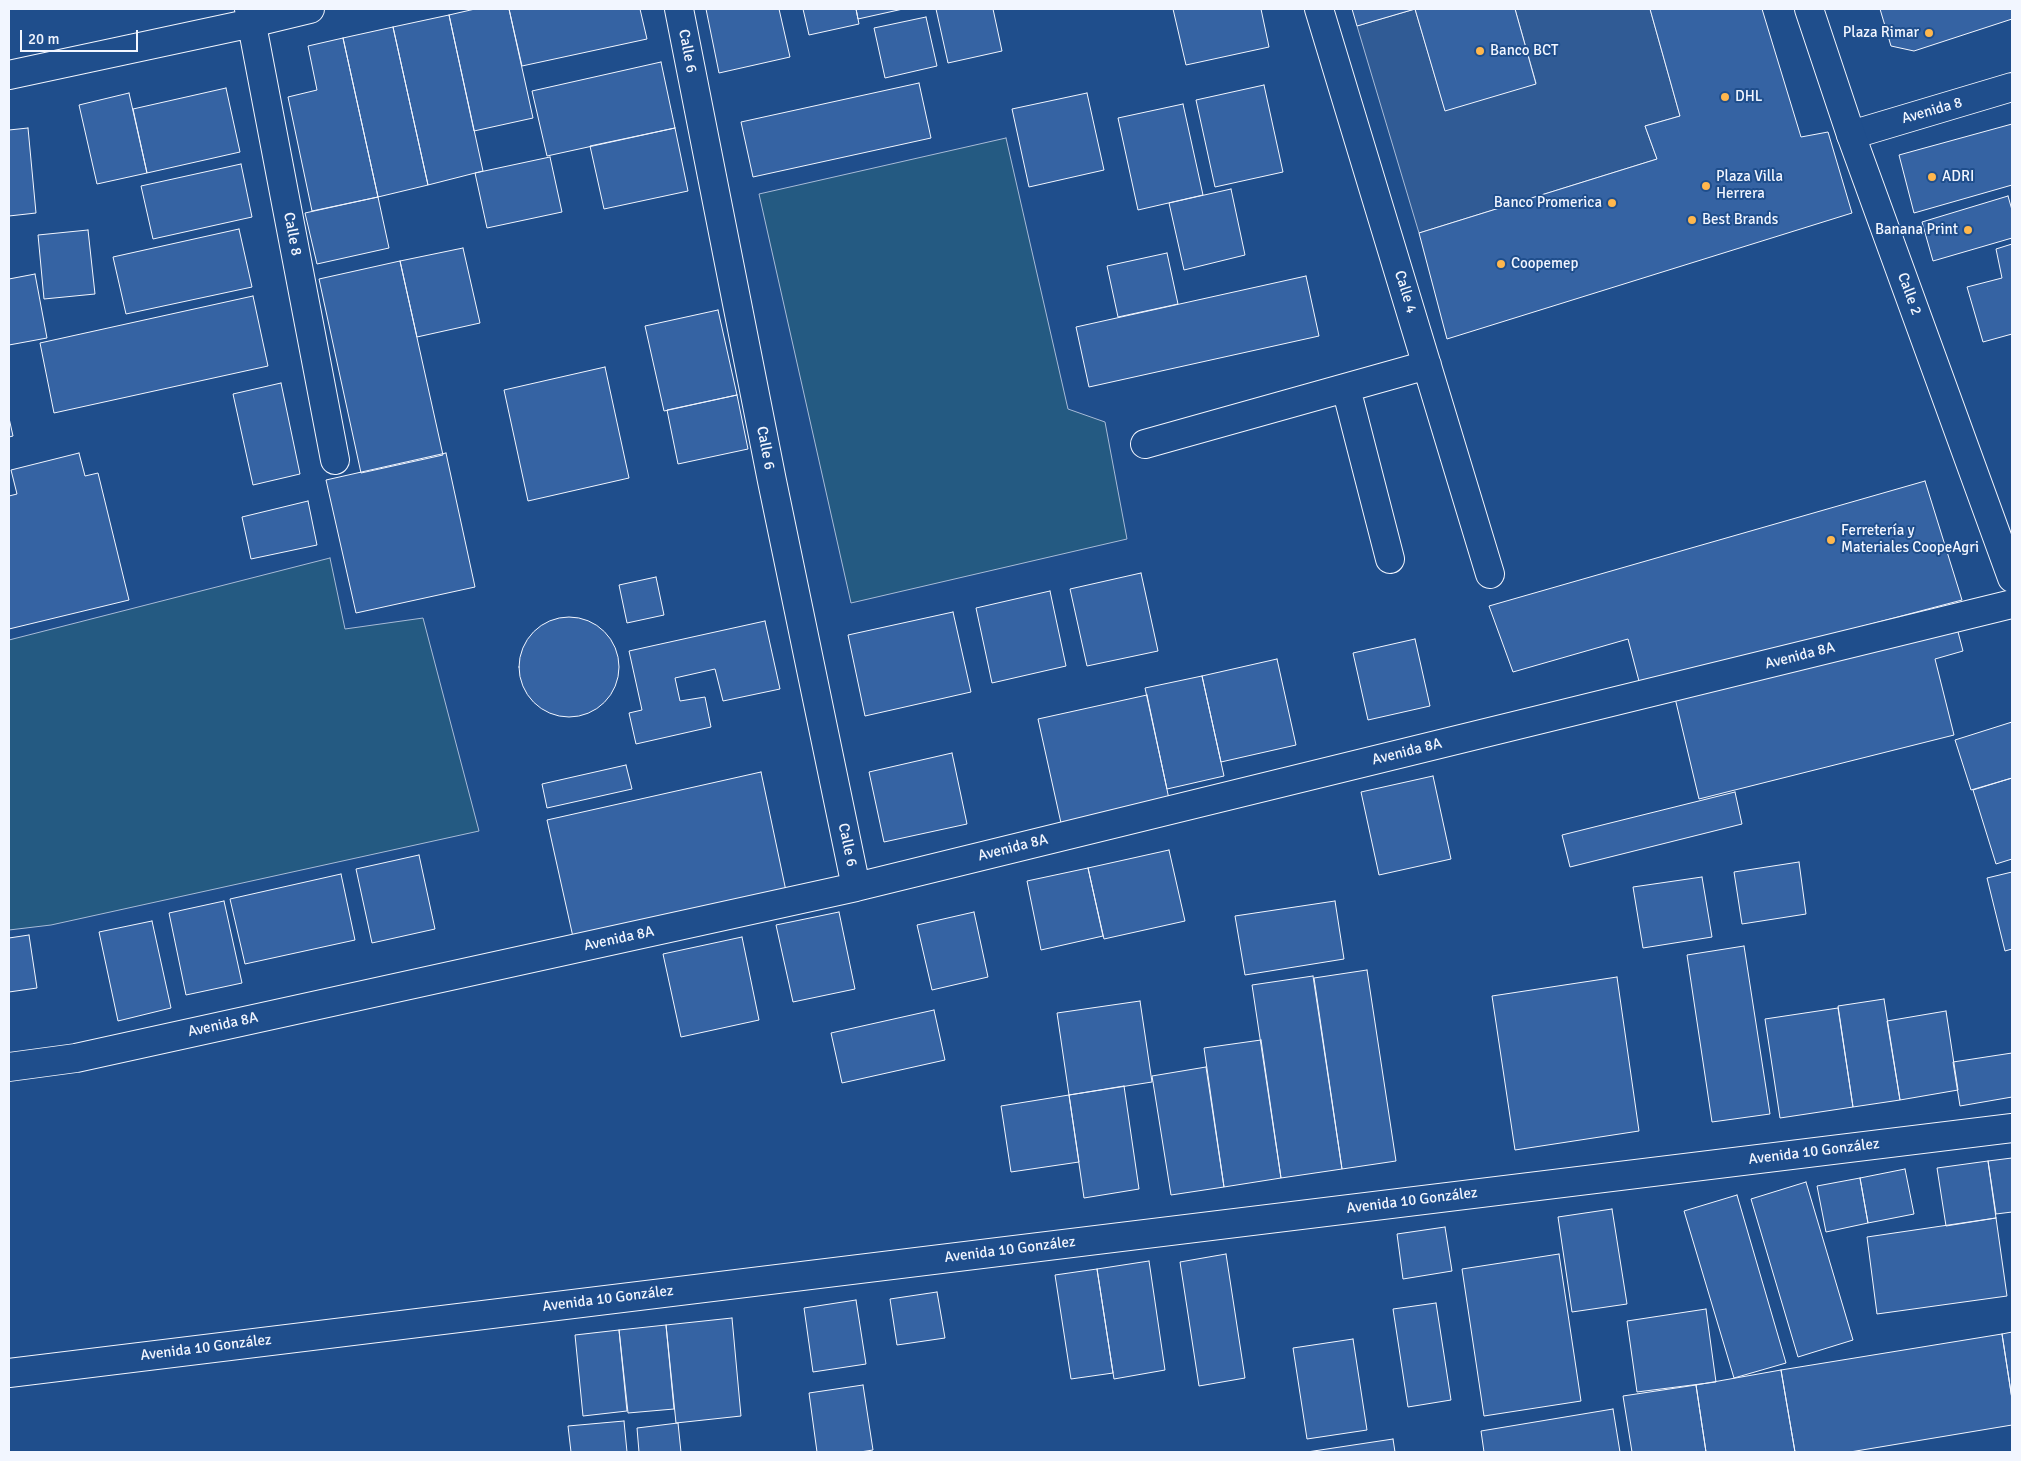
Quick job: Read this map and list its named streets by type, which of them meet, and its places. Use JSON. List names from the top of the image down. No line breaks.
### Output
{"streets":{"street":["Calle 6","Avenida 8","Calle 8","Calle 4","Calle 2","Avenida 8A","Avenida 10 González"]},"crossings":[["Calle 6","Avenida 8A"],["Avenida 8","Calle 2"]],"places":["Plaza Rimar","Banco BCT","DHL","ADRI","Plaza Villa Herrera","Banco Promerica","Best Brands","Banana Print","Coopemep","Ferretería y Materiales CoopeAgri"],"scale_bar":"20 m"}
